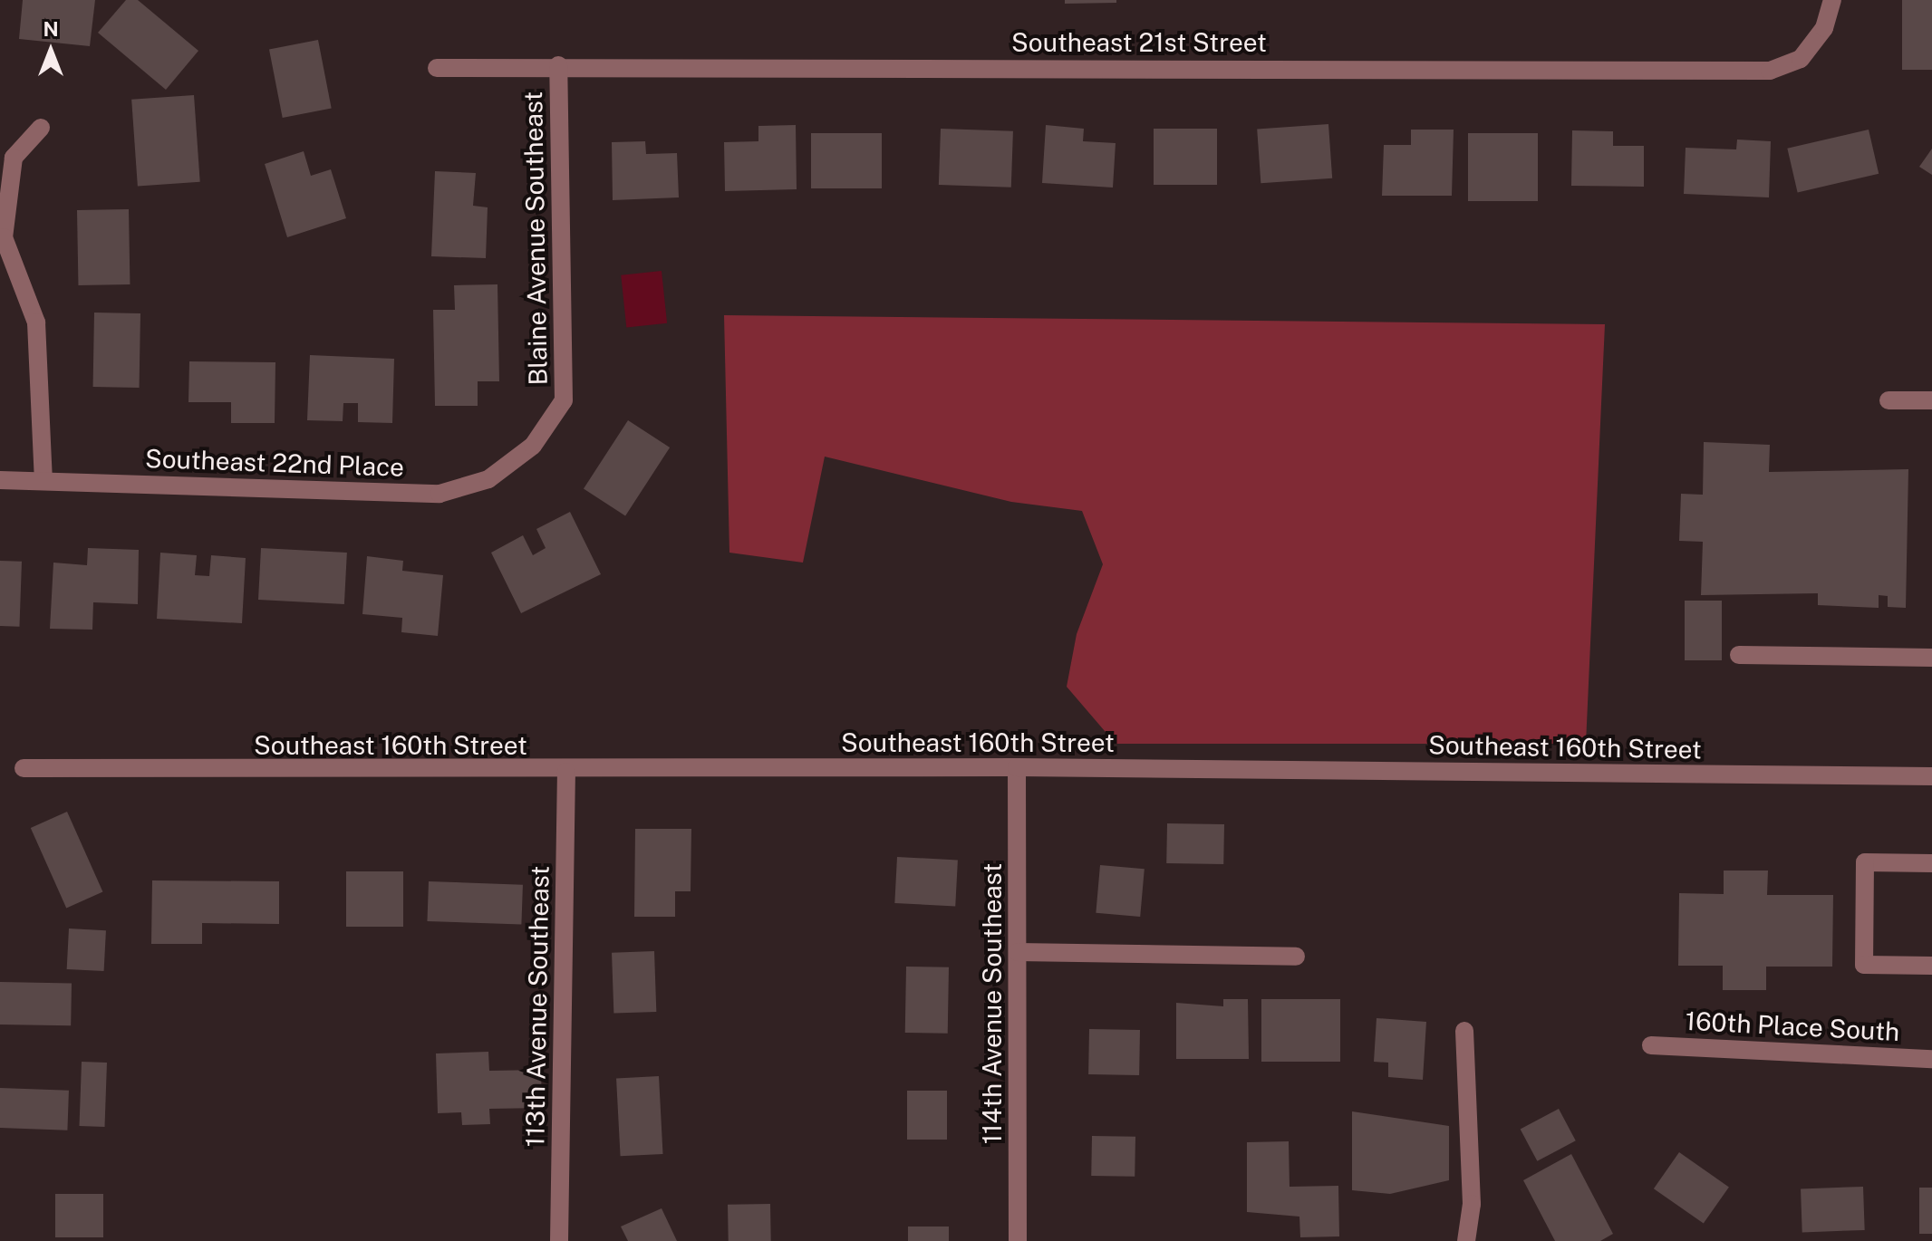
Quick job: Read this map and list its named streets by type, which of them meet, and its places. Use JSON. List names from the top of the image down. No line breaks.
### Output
{"streets":{"street":["Southeast 21st Street","Blaine Avenue Southeast","Southeast 22nd Place","Southeast 160th Street","114th Avenue Southeast","113th Avenue Southeast","160th Place South"]},"crossings":[["Southeast 21st Street","Blaine Avenue Southeast"],["Blaine Avenue Southeast","Southeast 22nd Place"],["Southeast 160th Street","114th Avenue Southeast"],["Southeast 160th Street","113th Avenue Southeast"]],"north":"top"}
